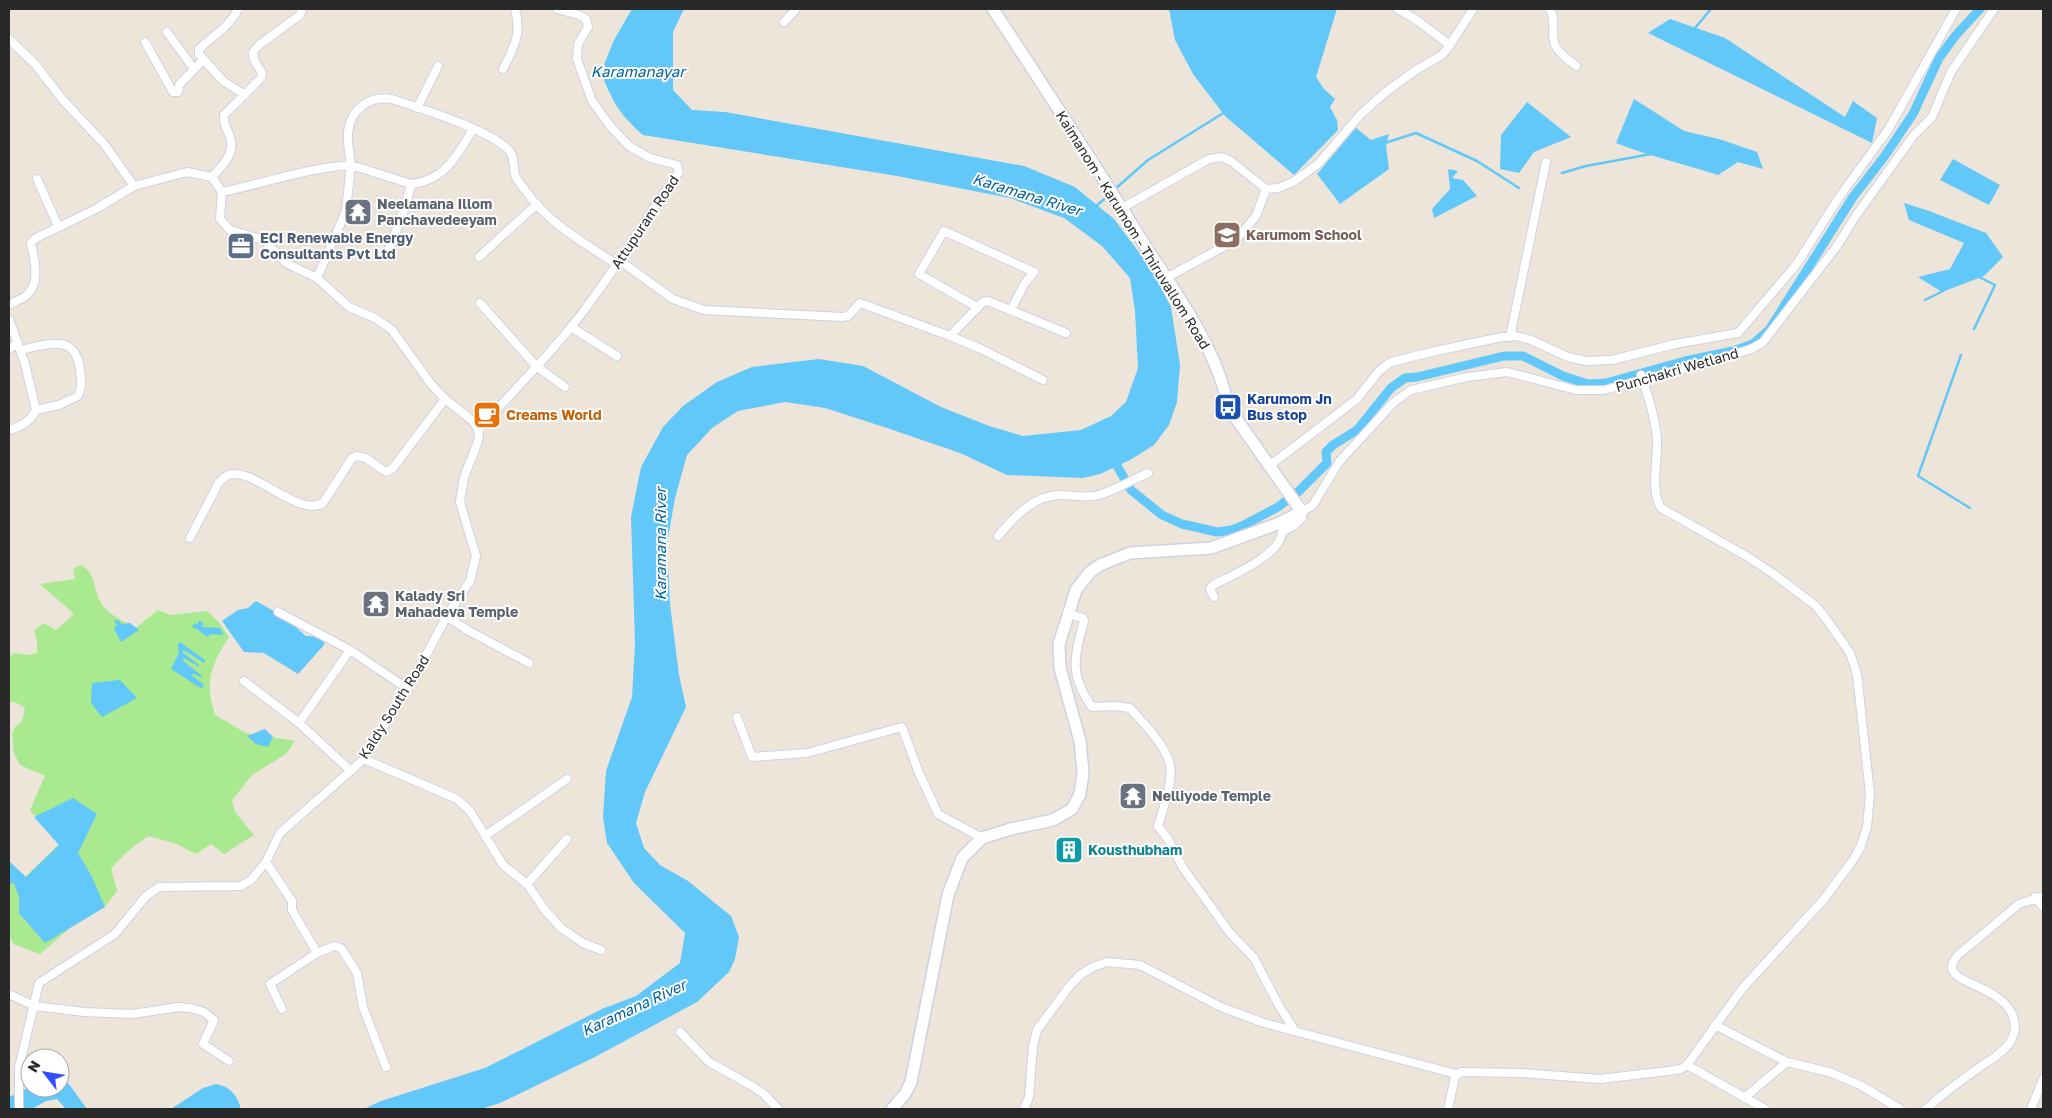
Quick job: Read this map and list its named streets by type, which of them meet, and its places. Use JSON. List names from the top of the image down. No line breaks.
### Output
{"streets":{"main road":["Kaimanom - Karumom - Thiruvallom Road"],"street":["Attupuram Road","Punchakri Wetland","Kaldy South Road"]},"crossings":[["Attupuram Road","Kaldy South Road"],["Kaimanom - Karumom - Thiruvallom Road","Punchakri Wetland"]],"water":["Karamanayar","Karamana River"],"places":{"temple":["Neelamana Illom Panchavedeeyam","Kalady Sri Mahadeva Temple","Nelliyode Temple"],"school or university":["Karumom School"],"office":["ECI Renewable Energy Consultants Pvt Ltd"],"bus stop":["Karumom Jn Bus stop"],"cafe":["Creams World"],"building":["Kousthubham"]},"north":"top left"}
